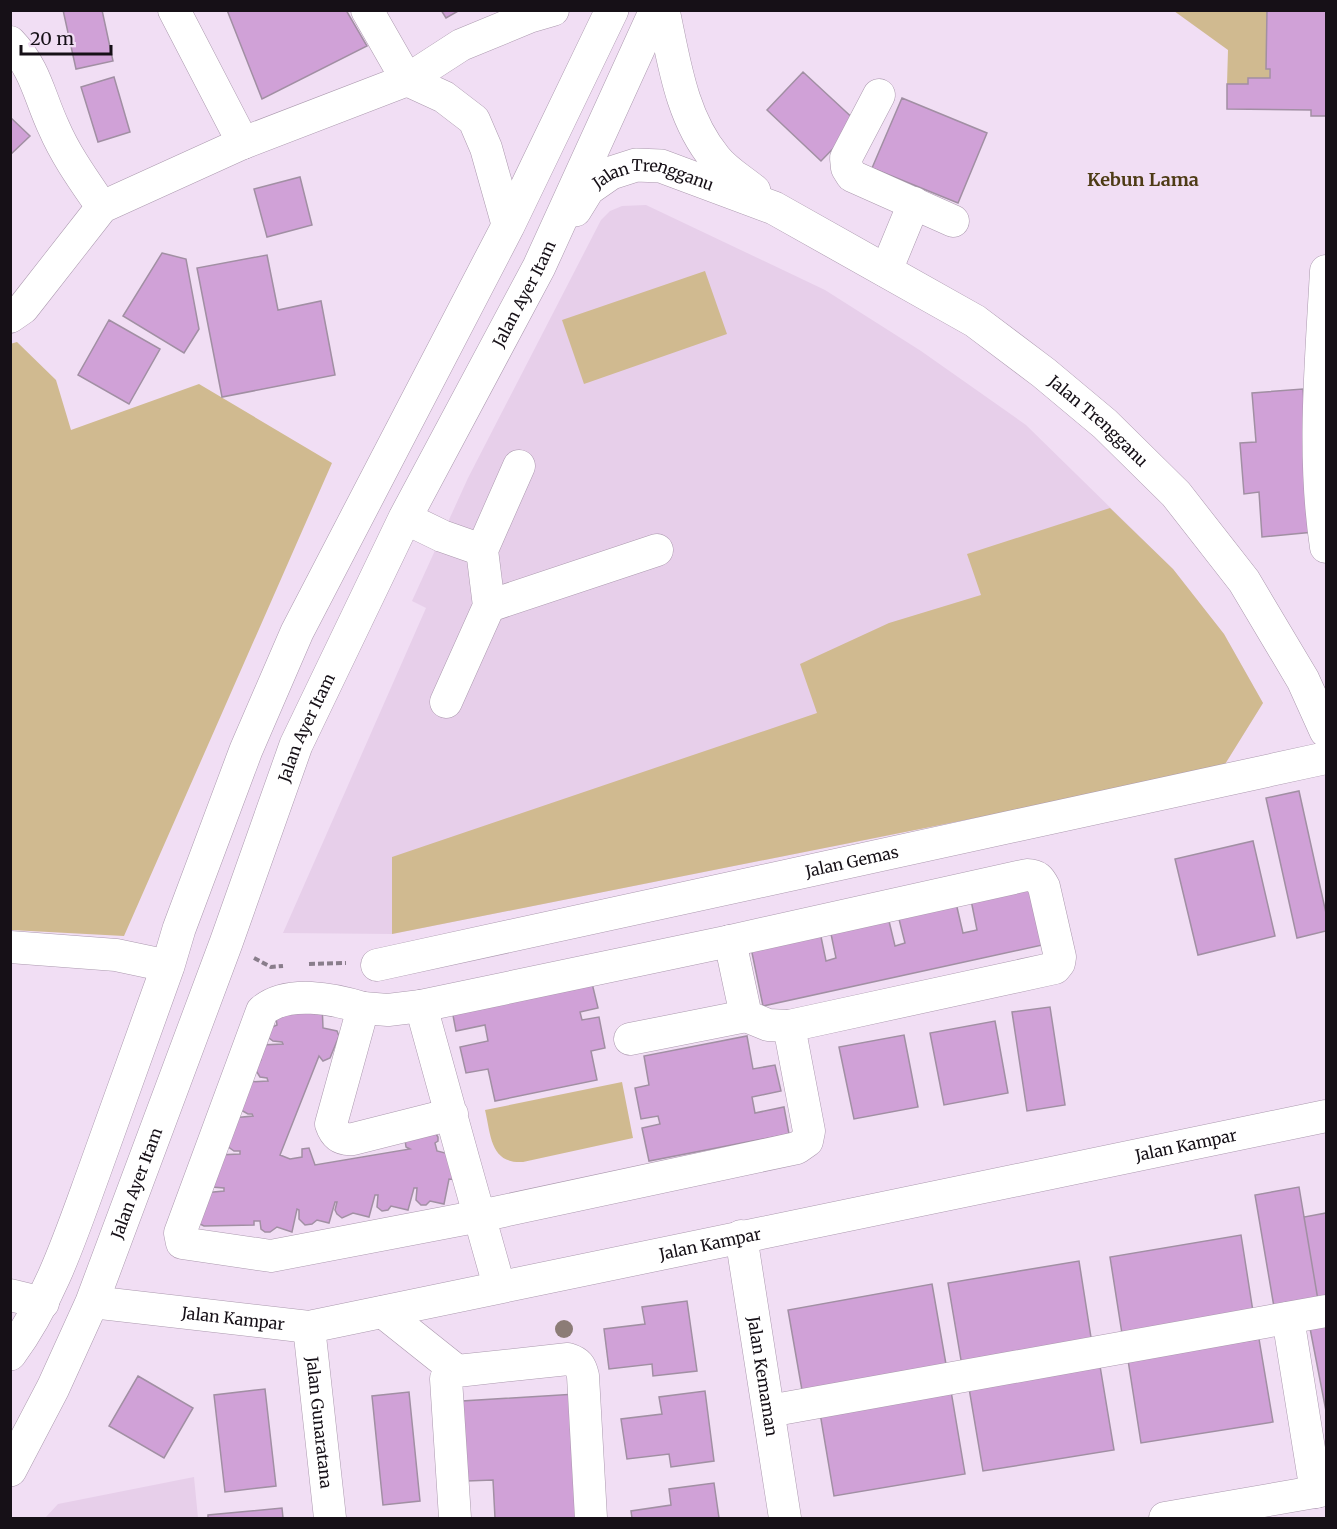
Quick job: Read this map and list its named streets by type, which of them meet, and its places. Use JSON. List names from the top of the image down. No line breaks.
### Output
{"streets":{"main road":["Jalan Trengganu","Jalan Ayer Itam"],"street":["Jalan Gemas","Jalan Kampar","Jalan Kemaman","Jalan Gunaratana"]},"crossings":[["Jalan Trengganu","Jalan Ayer Itam"],["Jalan Ayer Itam","Jalan Kampar"],["Jalan Kampar","Jalan Kemaman"],["Jalan Kampar","Jalan Gunaratana"]],"districts":["Kebun Lama"],"scale_bar":"20 m"}
